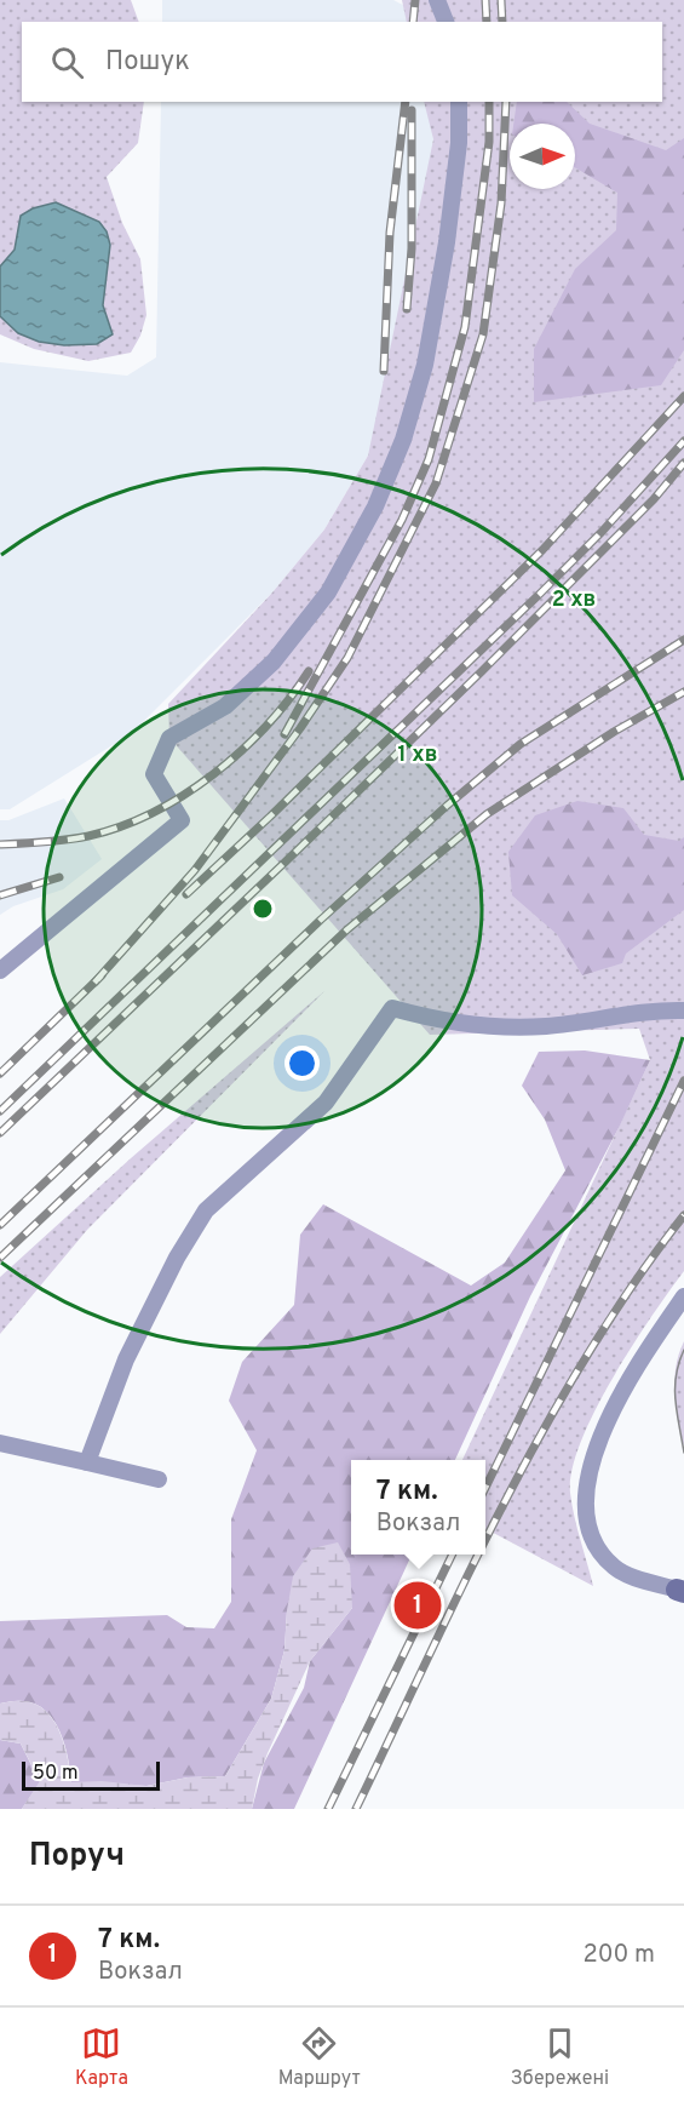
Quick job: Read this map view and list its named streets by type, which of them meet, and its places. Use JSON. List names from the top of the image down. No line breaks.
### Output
{"scale_bar":"50 m","north":"right","page":{"search":"Пошук","popup":["7 км.","Вокзал"],"pins":"1","scale":"50 m","heading":"Поруч","list":[{"mark":"1","name":"7 км.","note":"Вокзал","value":"200 m"}],"nav":["Карта","Маршрут","Збережені"]},"rings":["2 хв","1 хв"]}
